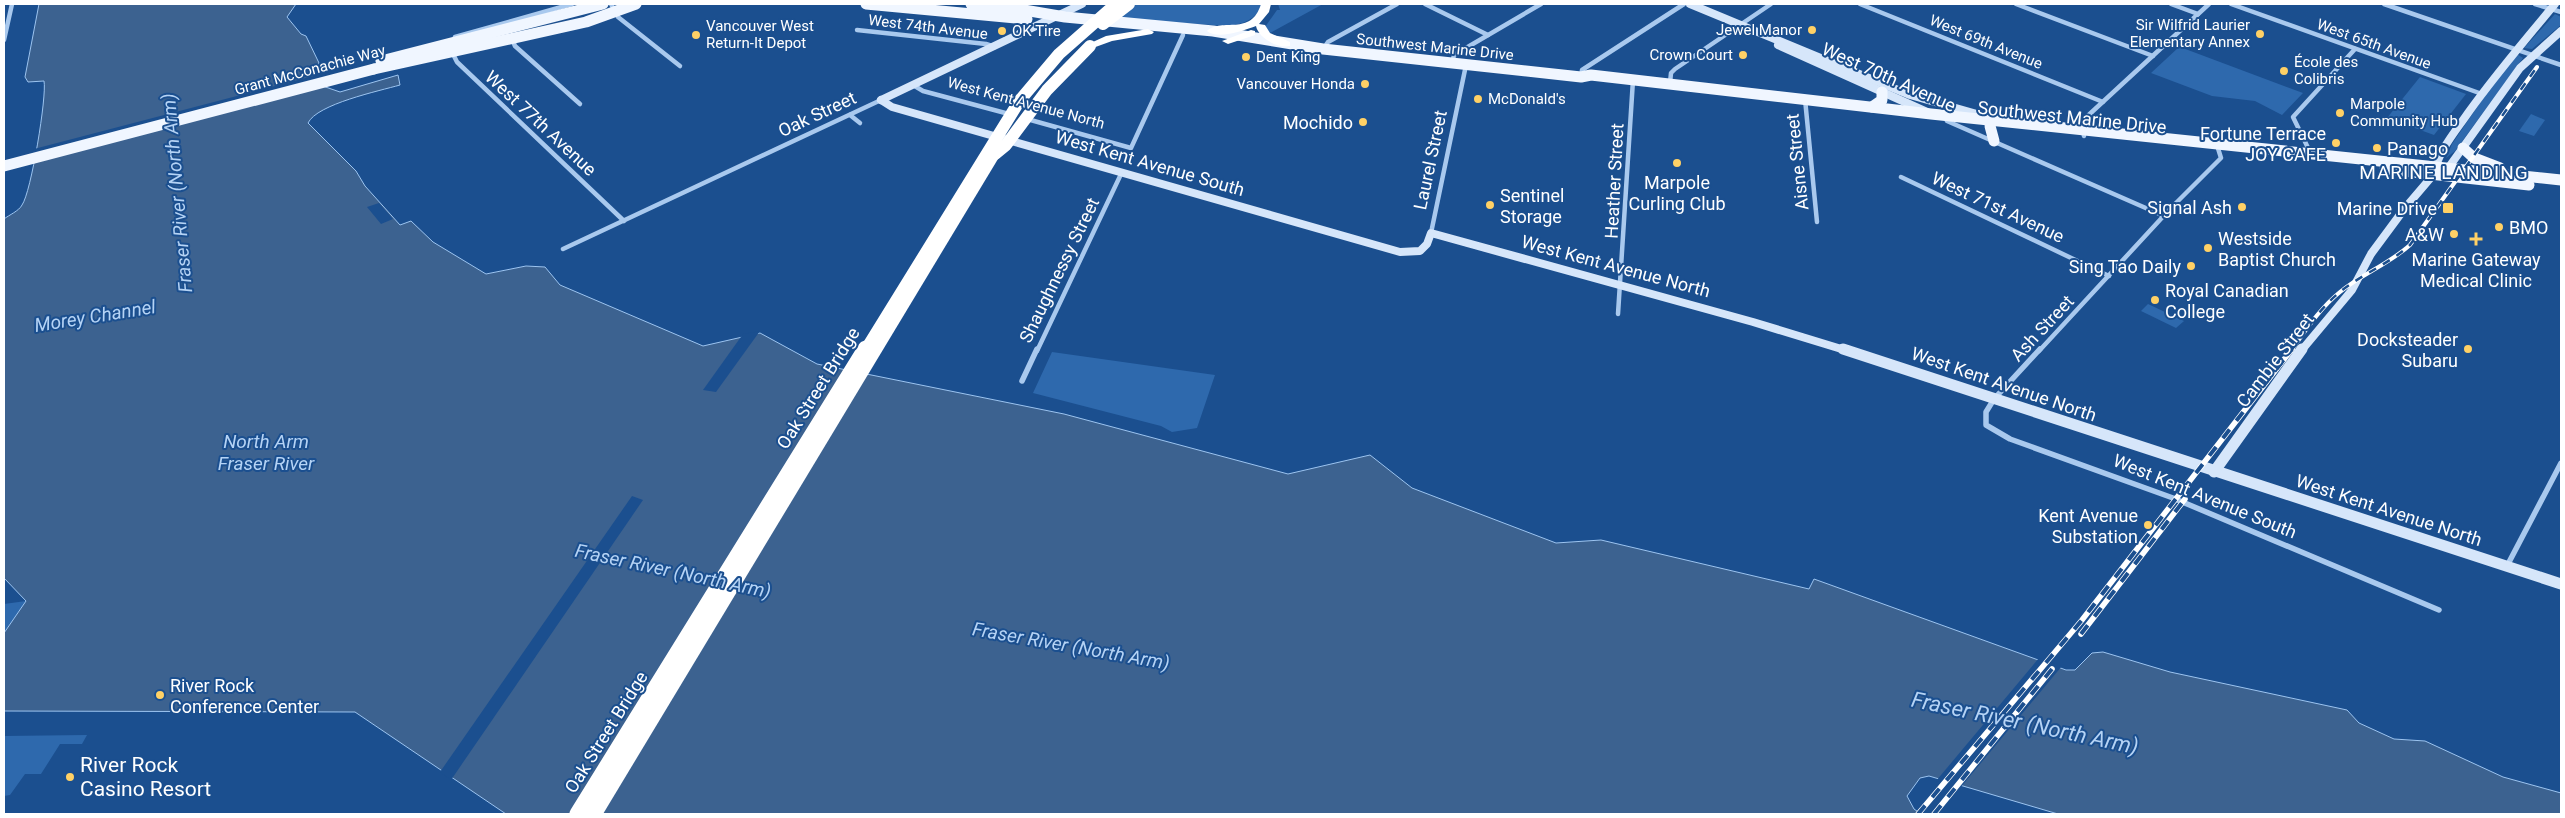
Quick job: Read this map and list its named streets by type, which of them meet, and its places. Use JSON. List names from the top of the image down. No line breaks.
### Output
{"streets":{"highway":["Oak Street Bridge"],"main road":["Southwest Marine Drive","Grant McConachie Way"],"street":["West 74th Avenue","West 69th Avenue","West 65th Avenue","West 70th Avenue","West Kent Avenue North","Oak Street","West 77th Avenue","Laurel Street","Aisne Street","West Kent Avenue South","Heather Street","West 71st Avenue","Shaughnessy Street","Ash Street","Cambie Street"]},"crossings":[["West 74th Avenue","Oak Street"],["West 65th Avenue","Cambie Street"],["Southwest Marine Drive","West 70th Avenue"],["Southwest Marine Drive","West Kent Avenue North"],["Southwest Marine Drive","Oak Street"],["Southwest Marine Drive","Laurel Street"],["Southwest Marine Drive","Aisne Street"],["Southwest Marine Drive","Heather Street"],["Southwest Marine Drive","Ash Street"],["Southwest Marine Drive","Cambie Street"],["West 70th Avenue","Ash Street"],["West Kent Avenue North","Oak Street"],["West Kent Avenue North","Laurel Street"],["West Kent Avenue North","West Kent Avenue South"],["West Kent Avenue North","Heather Street"],["West Kent Avenue North","Ash Street"],["West Kent Avenue North","Cambie Street"],["Oak Street","West 77th Avenue"],["Oak Street","West Kent Avenue South"],["Laurel Street","West Kent Avenue South"],["West Kent Avenue South","Shaughnessy Street"],["West Kent Avenue South","Ash Street"],["West 71st Avenue","Ash Street"]],"districts":["MARINE LANDING"],"water":["Fraser River (North Arm)","Morey Channel","North Arm Fraser River"],"places":{"other":["Jewel Manor","OK Tire","Sir Wilfrid Laurier Elementary Annex","Vancouver West Return-It Depot","Crown Court","Dent King","École des Colibris","Vancouver Honda","McDonald's","Marpole Community Hub","Mochido","Fortune Terrace JOY CAFE","Panago","Marpole Curling Club","Sentinel Storage","Signal Ash","BMO","A&W","Westside Baptist Church","Sing Tao Daily","Royal Canadian College","Docksteader Subaru","Kent Avenue Substation","River Rock Conference Center","River Rock Casino Resort"],"transit":["Marine Drive"],"health":["Marine Gateway Medical Clinic"]}}
